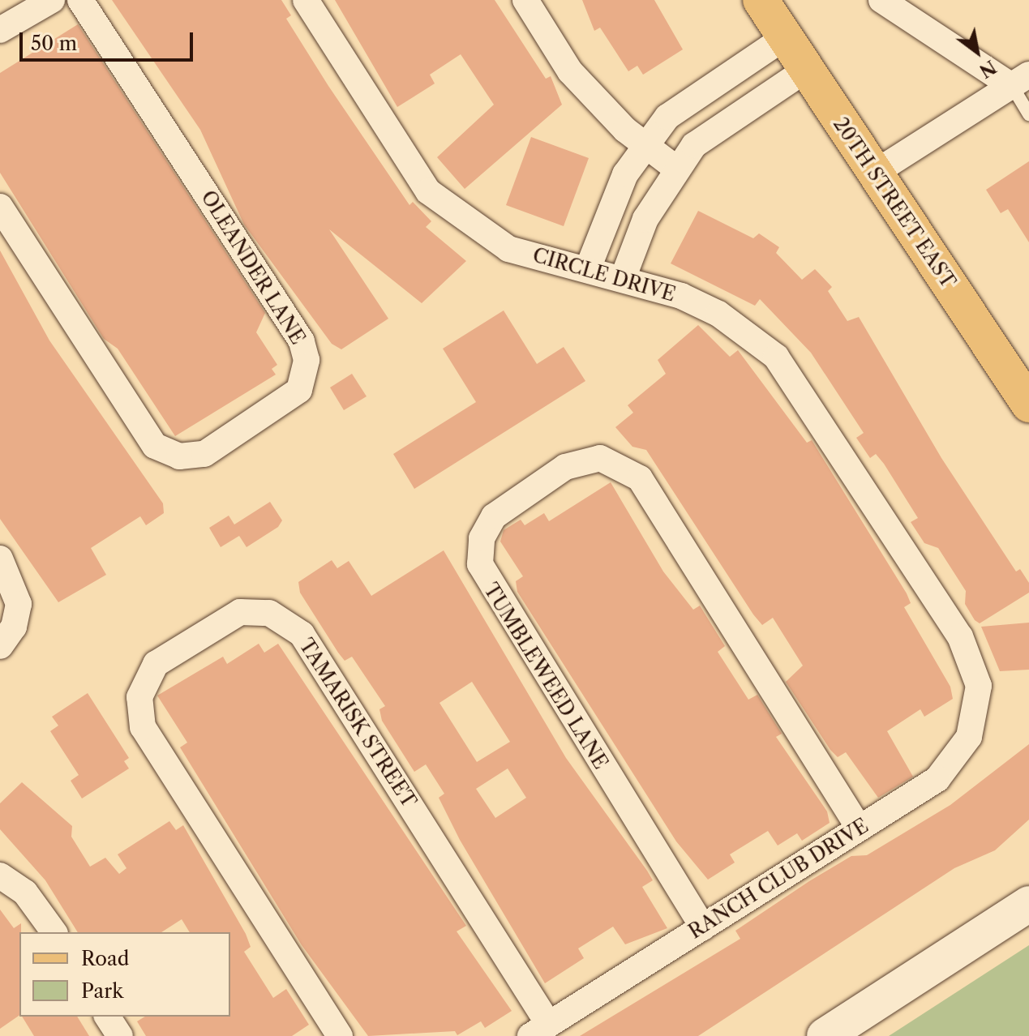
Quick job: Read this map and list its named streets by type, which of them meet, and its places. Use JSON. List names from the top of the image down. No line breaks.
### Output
{"streets":{"main road":["20TH STREET EAST"],"street":["OLEANDER LANE","CIRCLE DRIVE","TUMBLEWEED LANE","TAMARISK STREET","RANCH CLUB DRIVE"]},"crossings":[["CIRCLE DRIVE","RANCH CLUB DRIVE"],["TUMBLEWEED LANE","RANCH CLUB DRIVE"],["TAMARISK STREET","RANCH CLUB DRIVE"]],"legend":["Road","Park"],"scale_bar":"50 m","north":"bottom right"}
